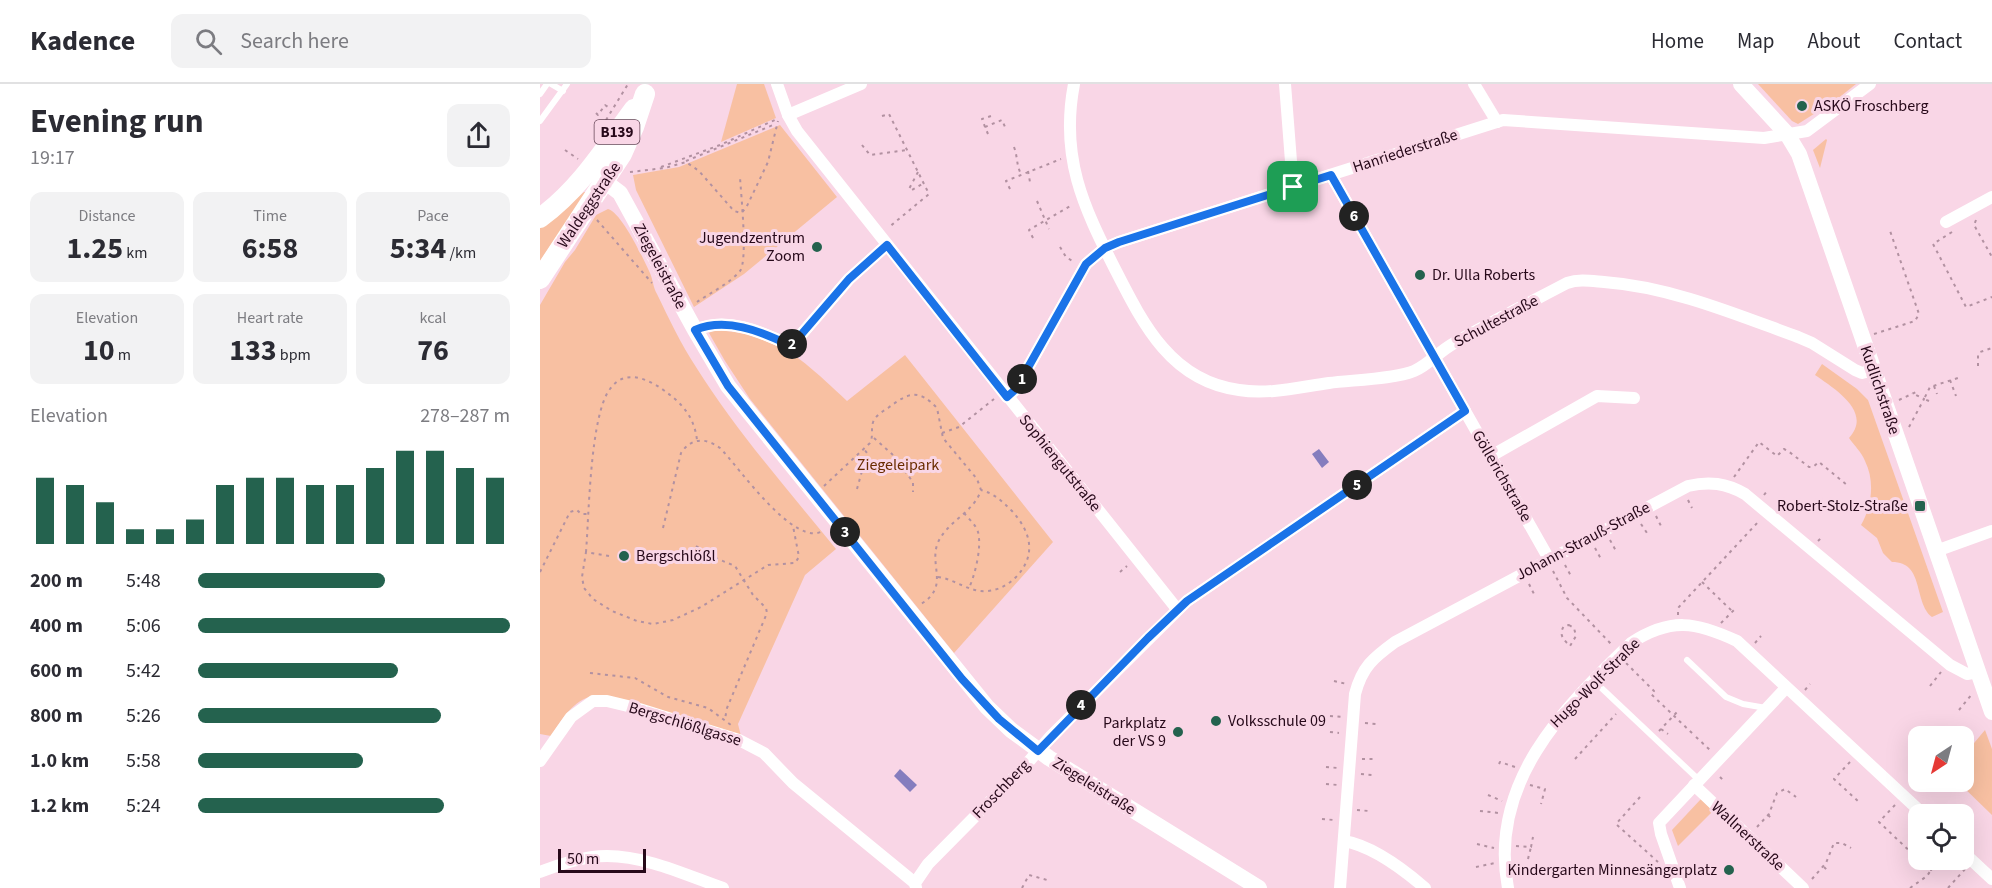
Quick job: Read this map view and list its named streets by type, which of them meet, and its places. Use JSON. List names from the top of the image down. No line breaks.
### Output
{"streets":{"main road":["B139","Waldeggstraße"],"street":["Hanriederstraße","Ziegeleistraße","Schultestraße","Kudlichstraße","Sophiengutstraße","Göllerichstraße","Johann-Strauß-Straße","Hugo-Wolf-Straße","Bergschlößlgasse","Froschberg","Wallnerstraße"]},"crossings":[["Hanriederstraße","Schultestraße"],["Hanriederstraße","Kudlichstraße"],["Hanriederstraße","Sophiengutstraße"],["Hanriederstraße","Göllerichstraße"],["Waldeggstraße","Ziegeleistraße"],["Ziegeleistraße","Froschberg"],["Schultestraße","Kudlichstraße"],["Schultestraße","Göllerichstraße"],["Kudlichstraße","Johann-Strauß-Straße"],["Sophiengutstraße","Froschberg"],["Göllerichstraße","Johann-Strauß-Straße"],["Göllerichstraße","Froschberg"],["Bergschlößlgasse","Froschberg"]],"parks":["Ziegeleipark"],"places":{"other":["ASKÖ Froschberg","Jugendzentrum Zoom","Dr. Ulla Roberts","Bergschlößl","Volksschule 09","Parkplatz der VS 9","Kindergarten Minnesängerplatz"],"transit":["Robert-Stolz-Straße"]},"scale_bar":"50 m","north":"bottom left","page":{"header":"Kadence","search":"Search here","nav":["Home","Map","About","Contact"],"heading":["Evening run","19:17"],"stats":[["Distance","1.25 km"],["Time","6:58"],["Pace","5:34 /km"],["Elevation","10 m"],["Heart rate","133 bpm"],["kcal","76"]],"pins":["6","2","1","5","3","4"],"chart":["Elevation","278–287 m"],"list":[{"name":"200 m","note":"5:48"},{"name":"400 m","note":"5:06"},{"name":"600 m","note":"5:42"},{"name":"800 m","note":"5:26"},{"name":"1.0 km","note":"5:58"},{"name":"1.2 km","note":"5:24"}],"scale":"50 m"}}
